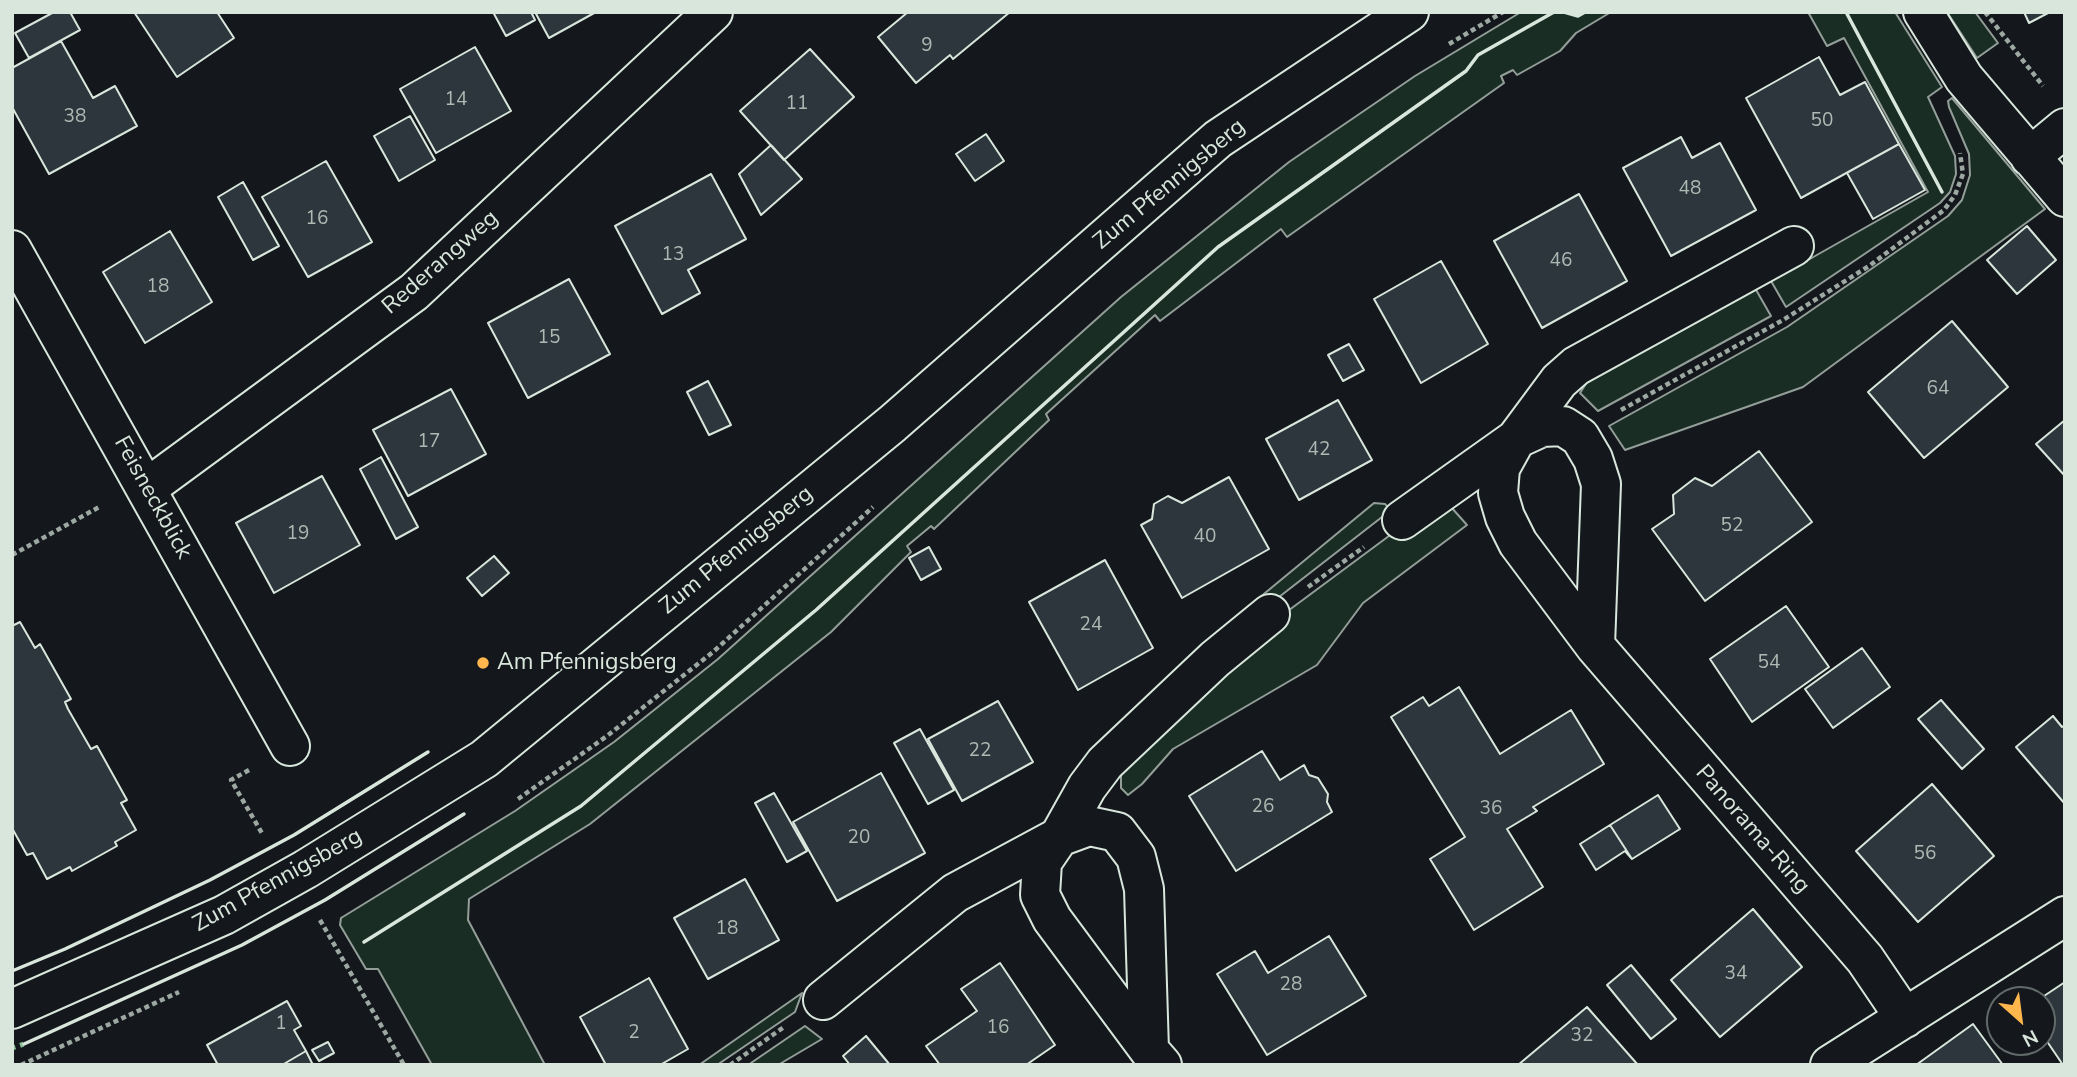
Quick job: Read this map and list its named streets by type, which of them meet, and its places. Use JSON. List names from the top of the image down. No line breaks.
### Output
{"streets":{"street":["Zum Pfennigsberg","Rederangweg","Feisneckblick","Panorama-Ring"]},"crossings":[["Rederangweg","Feisneckblick"]],"places":["Am Pfennigsberg"],"house_numbers":["9","14","11","38","50","48","16","13","46","18","15","64","17","42","52","19","40","24","54","22","26","36","20","56","18","34","28","1","16","2","32"],"north":"bottom right"}
